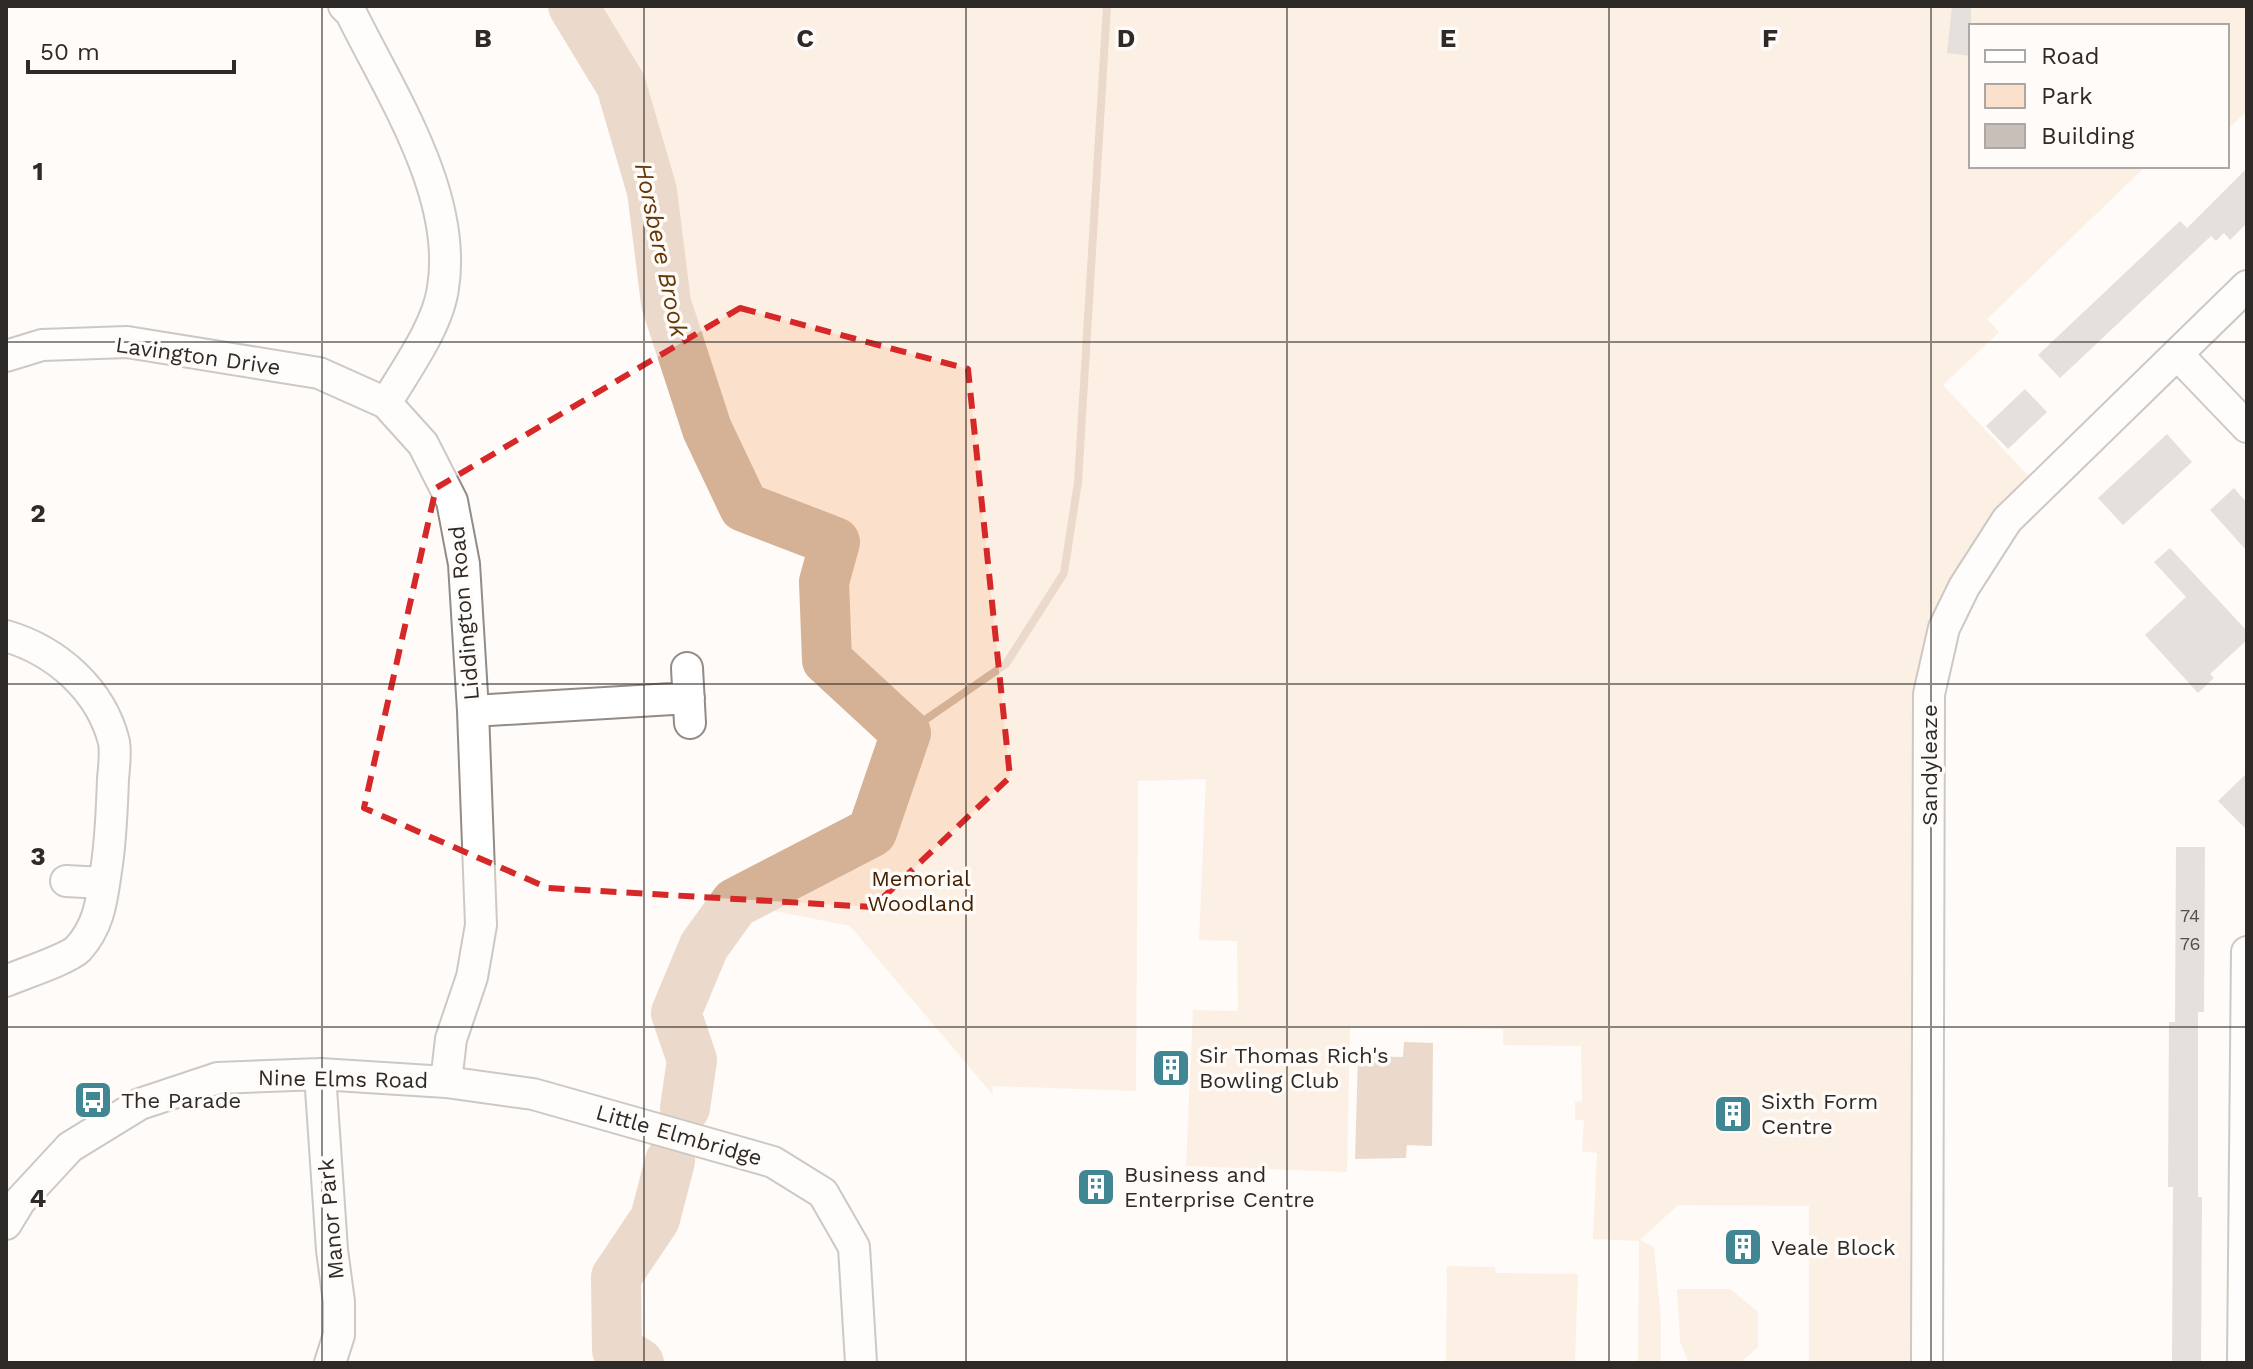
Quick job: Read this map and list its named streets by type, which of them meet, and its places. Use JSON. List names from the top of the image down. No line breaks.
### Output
{"streets":{"street":["Lavington Drive","Liddington Road","Sandyleaze","Nine Elms Road","Little Elmbridge","Manor Park"]},"crossings":[["Lavington Drive","Liddington Road"],["Liddington Road","Nine Elms Road"],["Liddington Road","Little Elmbridge"],["Nine Elms Road","Little Elmbridge"],["Nine Elms Road","Manor Park"]],"water":["Horsbere Brook"],"parks":["Memorial Woodland"],"places":{"building":["Sir Thomas Rich's Bowling Club","Sixth Form Centre","Business and Enterprise Centre","Veale Block"],"bus stop":["The Parade"]},"house_numbers":["74","76"],"legend":["Road","Park","Building"],"scale_bar":"50 m","grid":{"columns":["B","C","D","E","F"],"rows":["1","2","3","4"]}}
